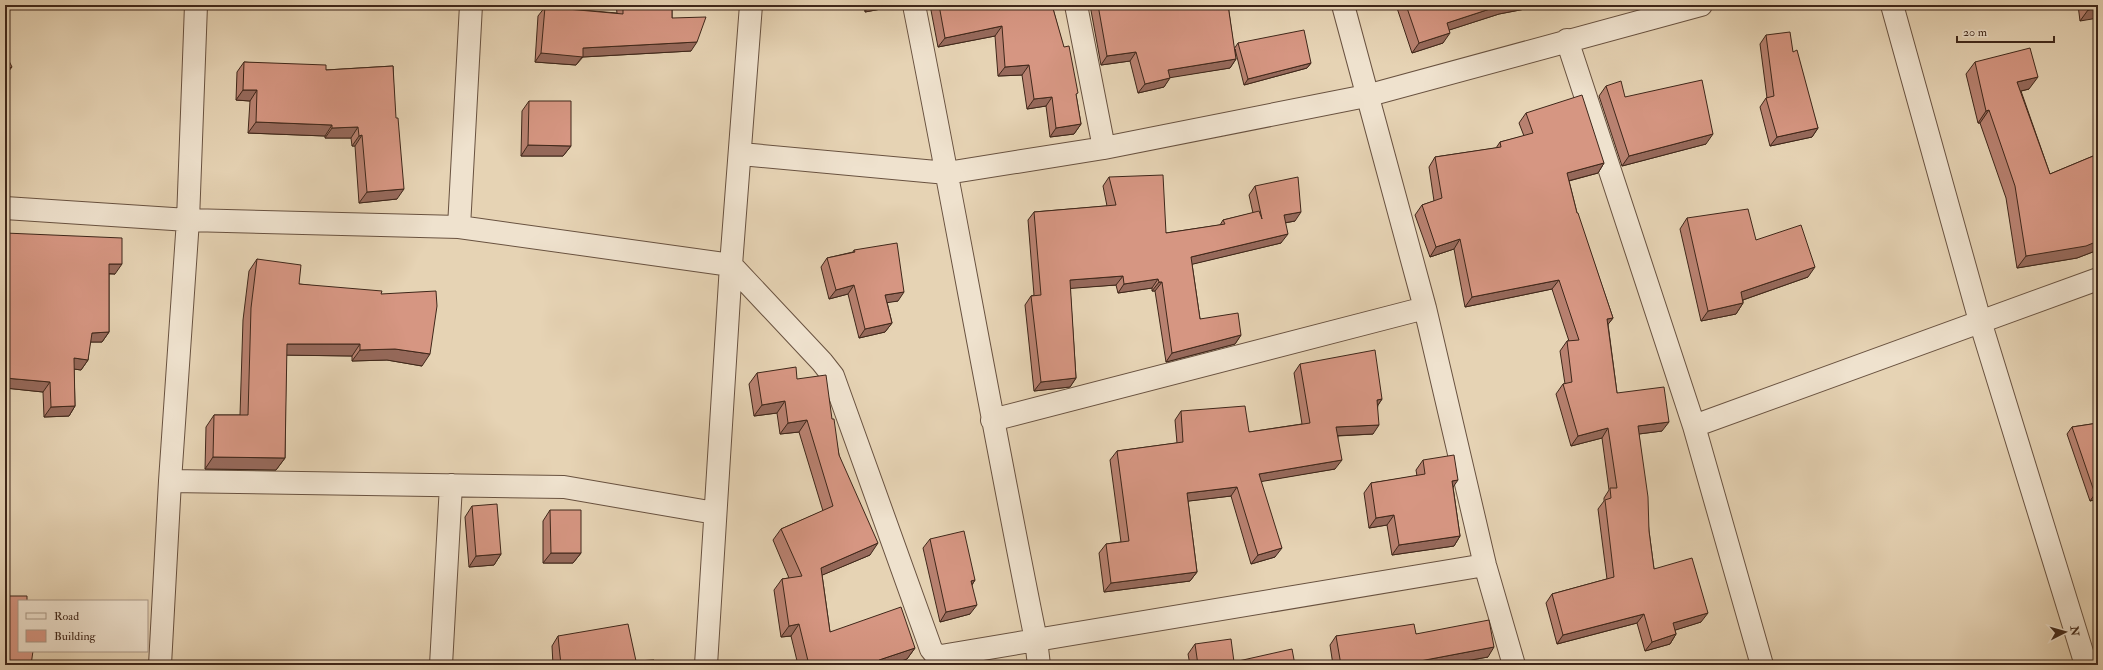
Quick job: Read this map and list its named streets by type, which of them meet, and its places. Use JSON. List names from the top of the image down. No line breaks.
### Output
{"legend":["Road","Building"],"scale_bar":"20 m","north":"right"}
